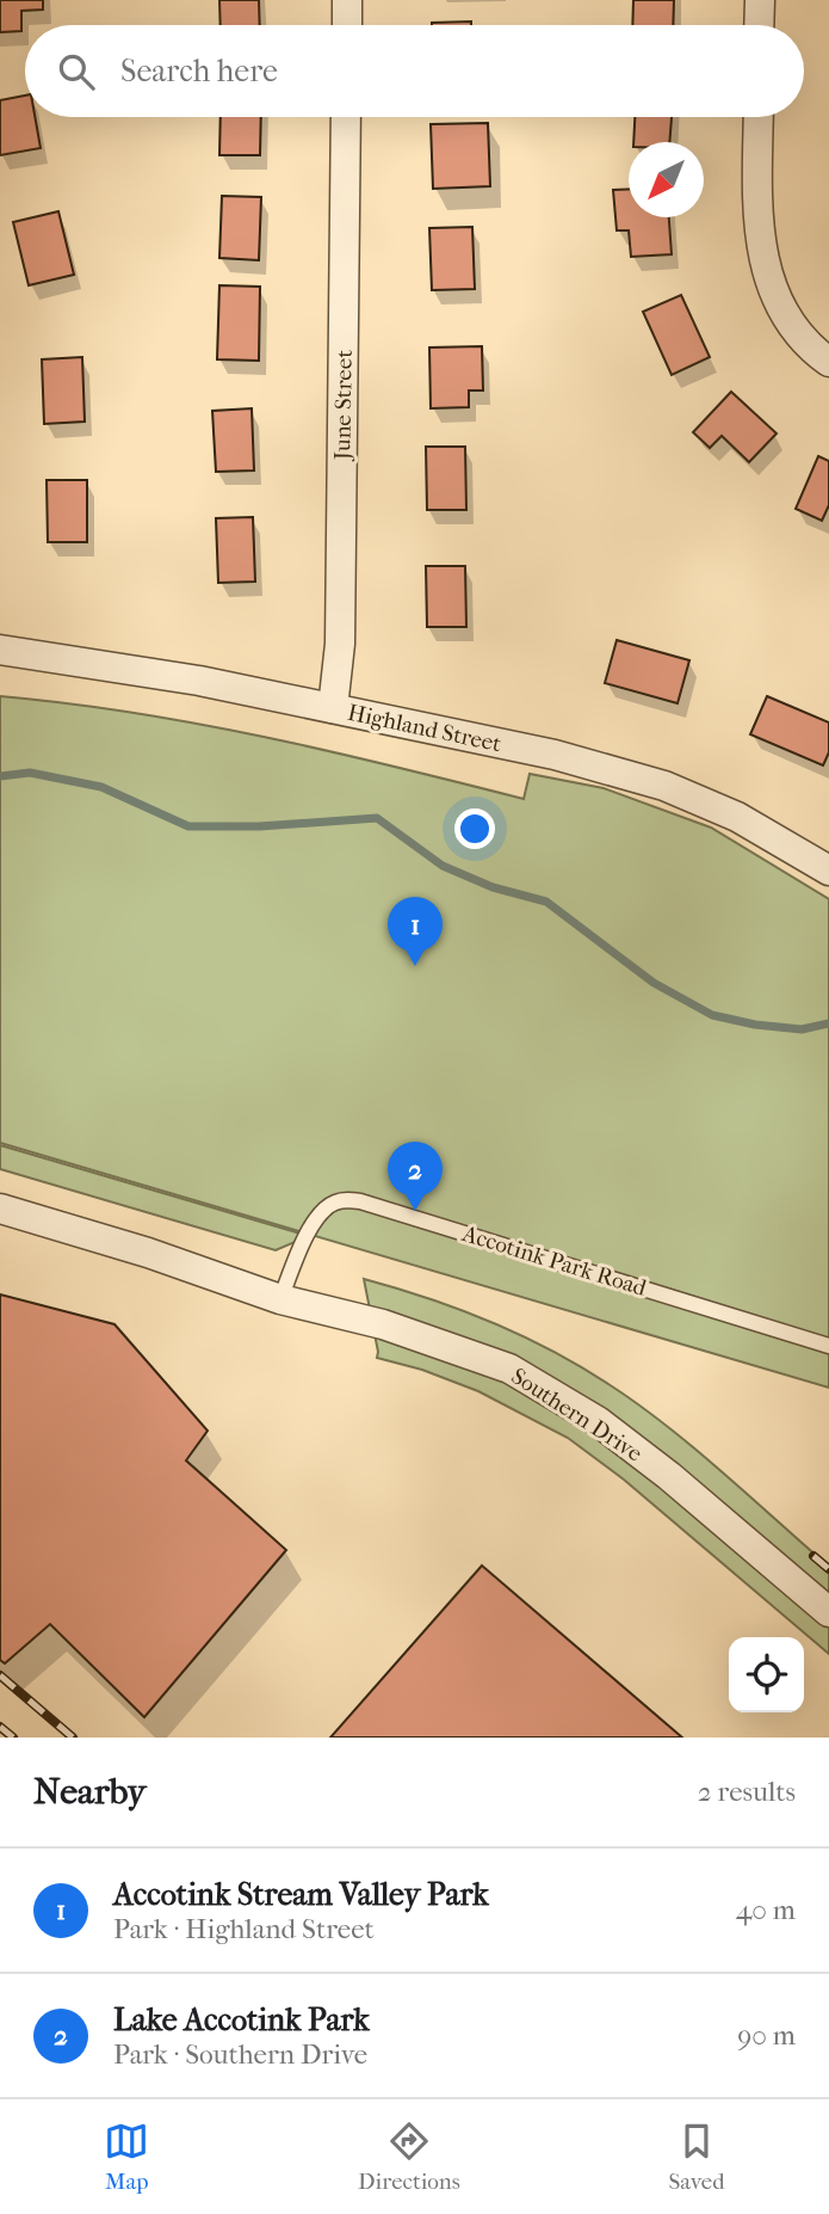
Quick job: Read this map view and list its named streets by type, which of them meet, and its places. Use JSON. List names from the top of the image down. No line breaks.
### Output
{"streets":{"street":["June Street","Highland Street","Southern Drive"],"lane":["Accotink Park Road"]},"crossings":[["June Street","Highland Street"],["Accotink Park Road","Southern Drive"]],"north":"bottom left","page":{"search":"Search here","pins":["1","2"],"heading":["Nearby","2 results"],"list":[{"mark":"1","name":"Accotink Stream Valley Park","note":"Park · Highland Street","value":"40 m"},{"mark":"2","name":"Lake Accotink Park","note":"Park · Southern Drive","value":"90 m"}],"nav":["Map","Directions","Saved"]}}
